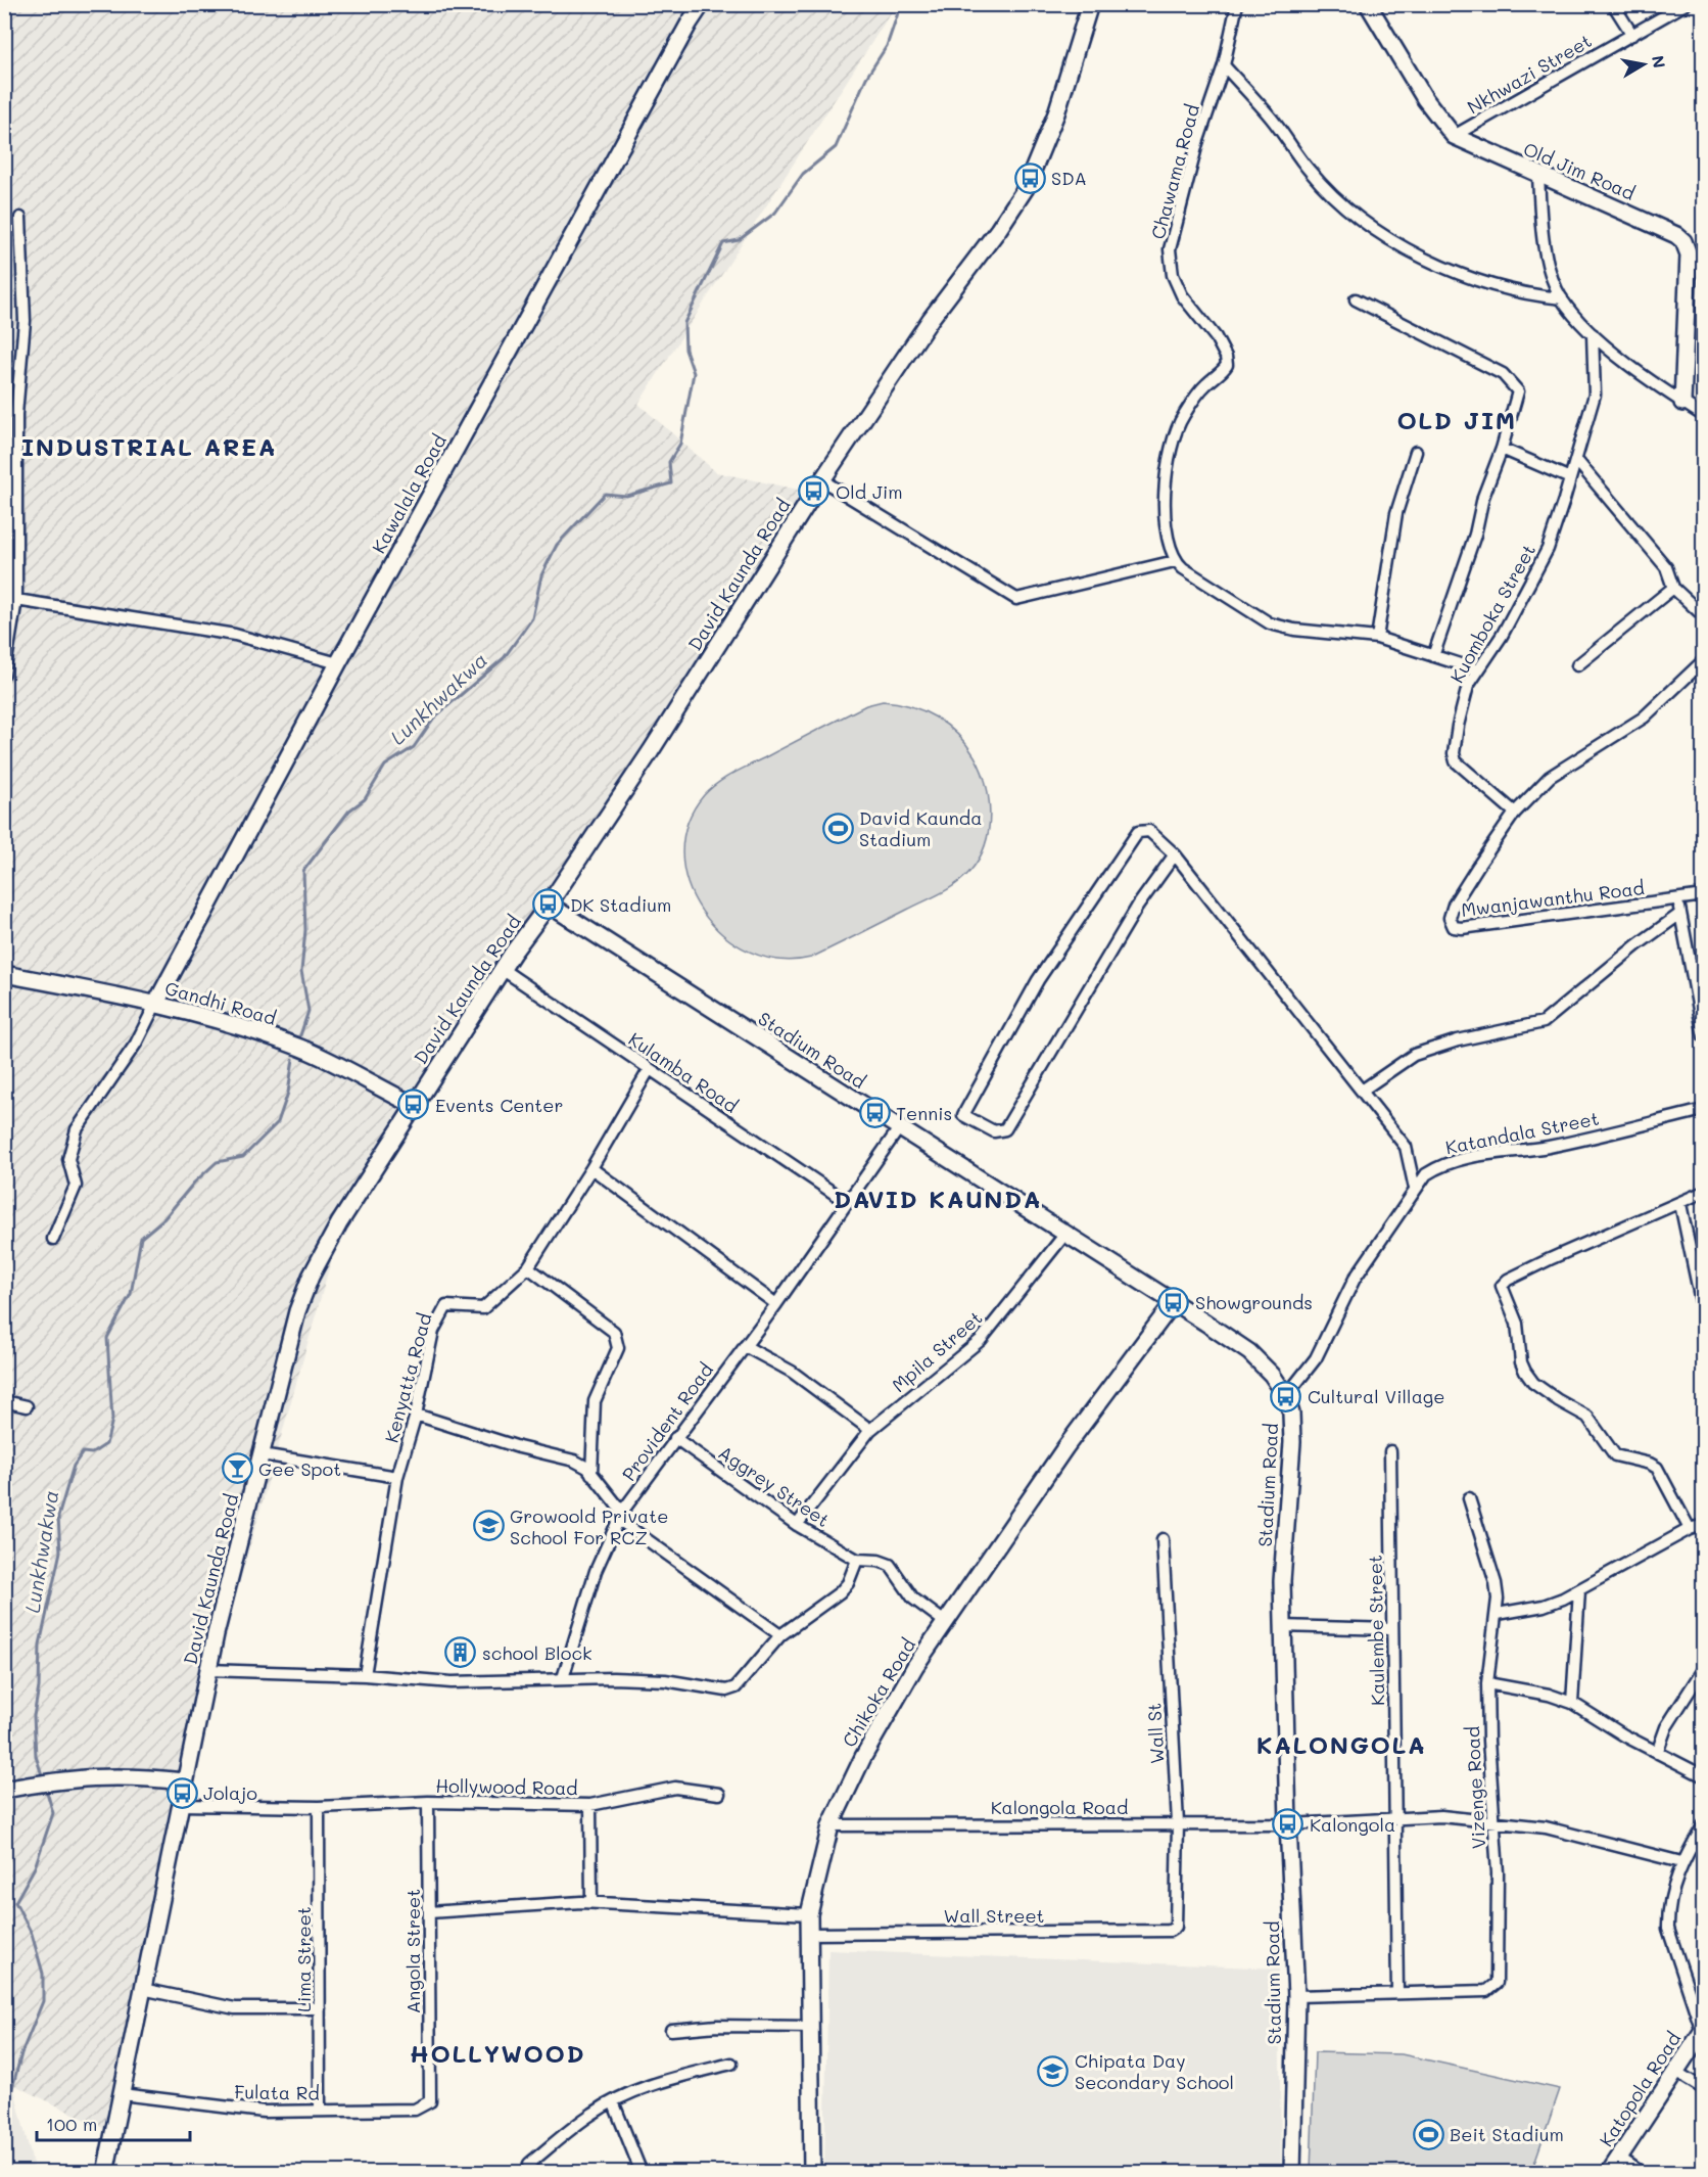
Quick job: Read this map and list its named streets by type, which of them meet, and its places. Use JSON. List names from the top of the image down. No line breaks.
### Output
{"streets":{"street":["Nkhwazi Street","Old Jim Road","Chawama Road","Kawalala Road","David Kaunda Road","Kuomboka Street","Mwanjawanthu Road","Gandhi Road","Stadium Road","Kulamba Road","Katandala Street","Mpila Street","Kenyatta Road","Provident Road","Aggrey Street","Kaulembe Street","Chikoka Road","Wall St","Hollywood Road","Vizenge Road","Kalongola Road","Wall Street","Angola Street","Lima Street","Katopola Road","Fulata Rd"]},"crossings":[["Nkhwazi Street","Old Jim Road"],["Kawalala Road","Gandhi Road"],["David Kaunda Road","Gandhi Road"],["David Kaunda Road","Stadium Road"],["David Kaunda Road","Kulamba Road"],["David Kaunda Road","Hollywood Road"],["David Kaunda Road","Fulata Rd"],["Kuomboka Street","Mwanjawanthu Road"],["Stadium Road","Katandala Street"],["Stadium Road","Mpila Street"],["Stadium Road","Provident Road"],["Stadium Road","Chikoka Road"],["Stadium Road","Vizenge Road"],["Stadium Road","Kalongola Road"],["Kulamba Road","Kenyatta Road"],["Kulamba Road","Provident Road"],["Mpila Street","Aggrey Street"],["Provident Road","Aggrey Street"],["Kaulembe Street","Vizenge Road"],["Kaulembe Street","Kalongola Road"],["Chikoka Road","Kalongola Road"],["Chikoka Road","Wall Street"],["Wall St","Kalongola Road"],["Wall St","Wall Street"],["Hollywood Road","Angola Street"],["Hollywood Road","Lima Street"],["Vizenge Road","Kalongola Road"],["Angola Street","Fulata Rd"],["Lima Street","Fulata Rd"]],"districts":["OLD JIM","INDUSTRIAL AREA","DAVID KAUNDA","KALONGOLA","HOLLYWOOD"],"water":["Lunkhwakwa"],"places":{"bus stop":["SDA","Old Jim","DK Stadium","Events Center","Tennis","Showgrounds","Cultural Village","Jolajo","Kalongola"],"sports":["David Kaunda Stadium","Beit Stadium"],"bar":["Gee Spot"],"school or university":["Growoold Private School For RCZ","Chipata Day Secondary School"],"building":["school Block"]},"scale_bar":"100 m","north":"right"}
